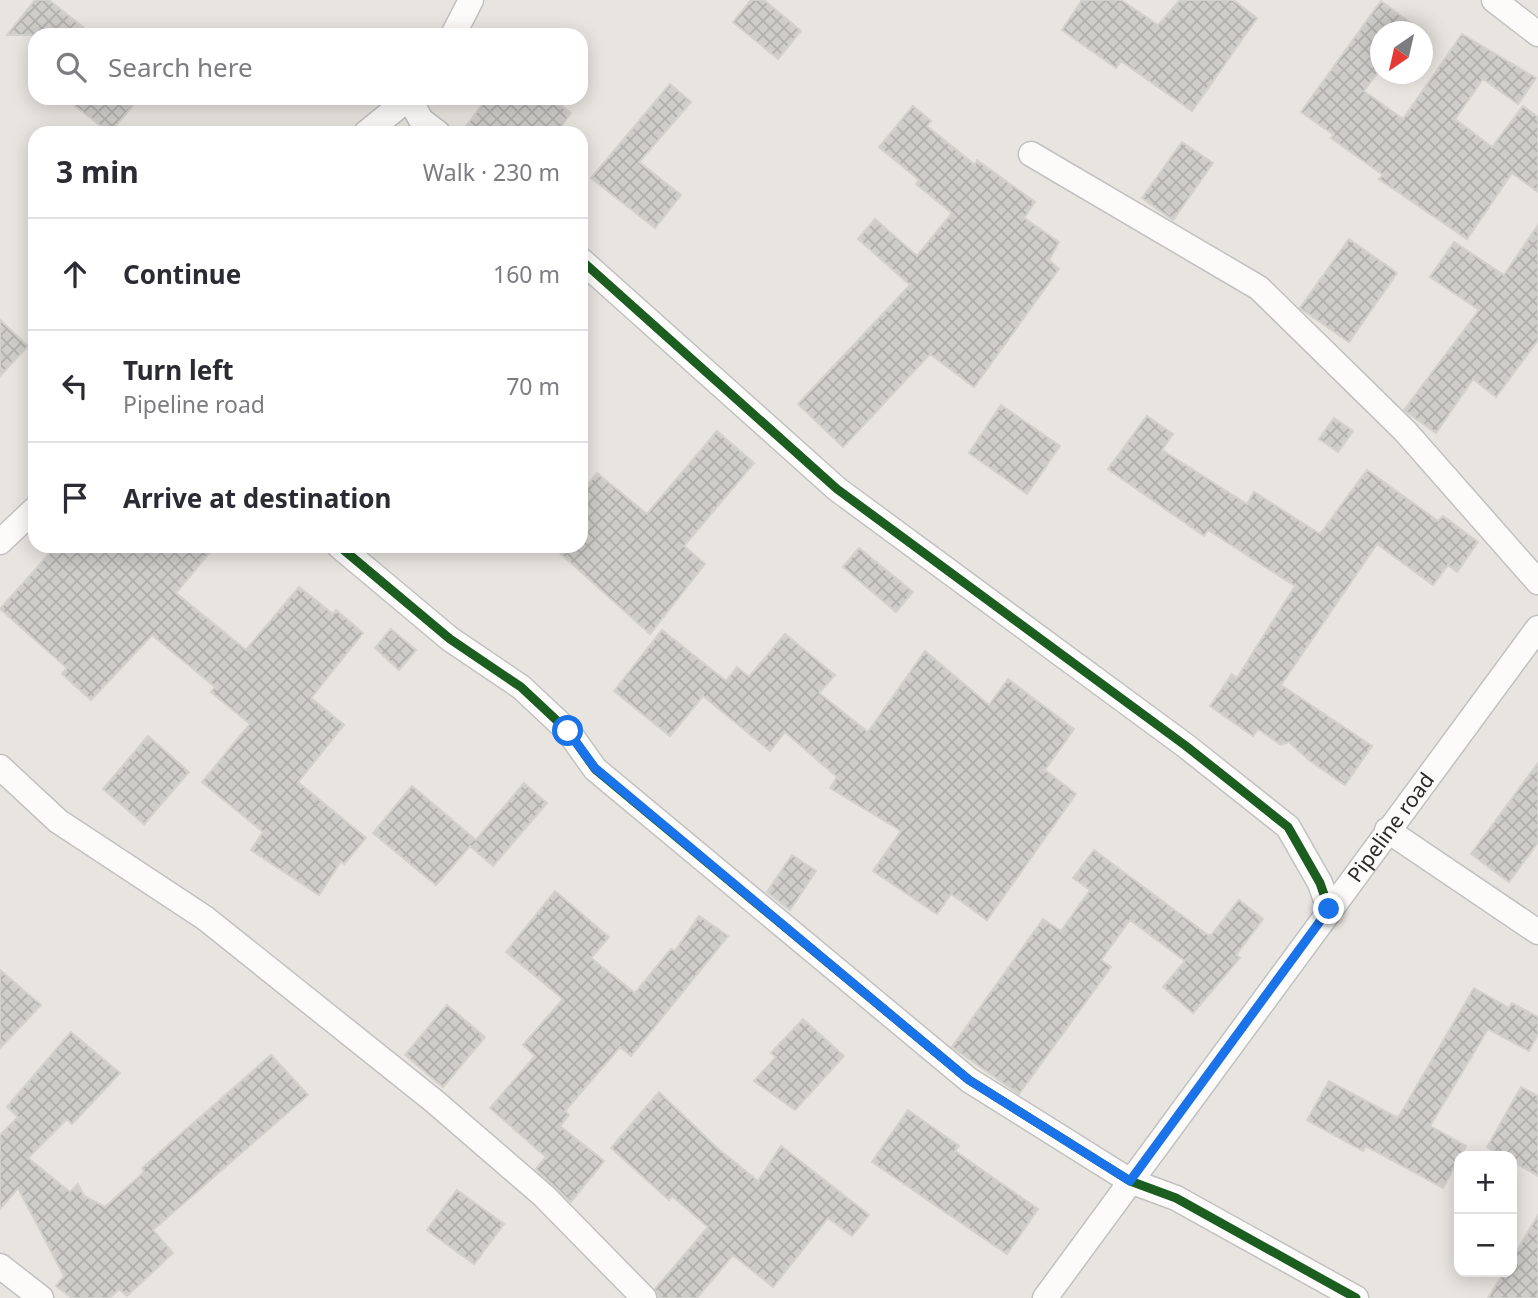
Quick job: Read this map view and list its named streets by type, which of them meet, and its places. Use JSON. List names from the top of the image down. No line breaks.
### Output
{"streets":{"street":["Pipeline road"]},"north":"bottom left","page":{"search":"Search here","heading":["3 min","Walk · 230 m"],"list":[["Continue","160 m"],["Turn left","Pipeline road","70 m"],"Arrive at destination"],"map_buttons":["+","−"]}}
